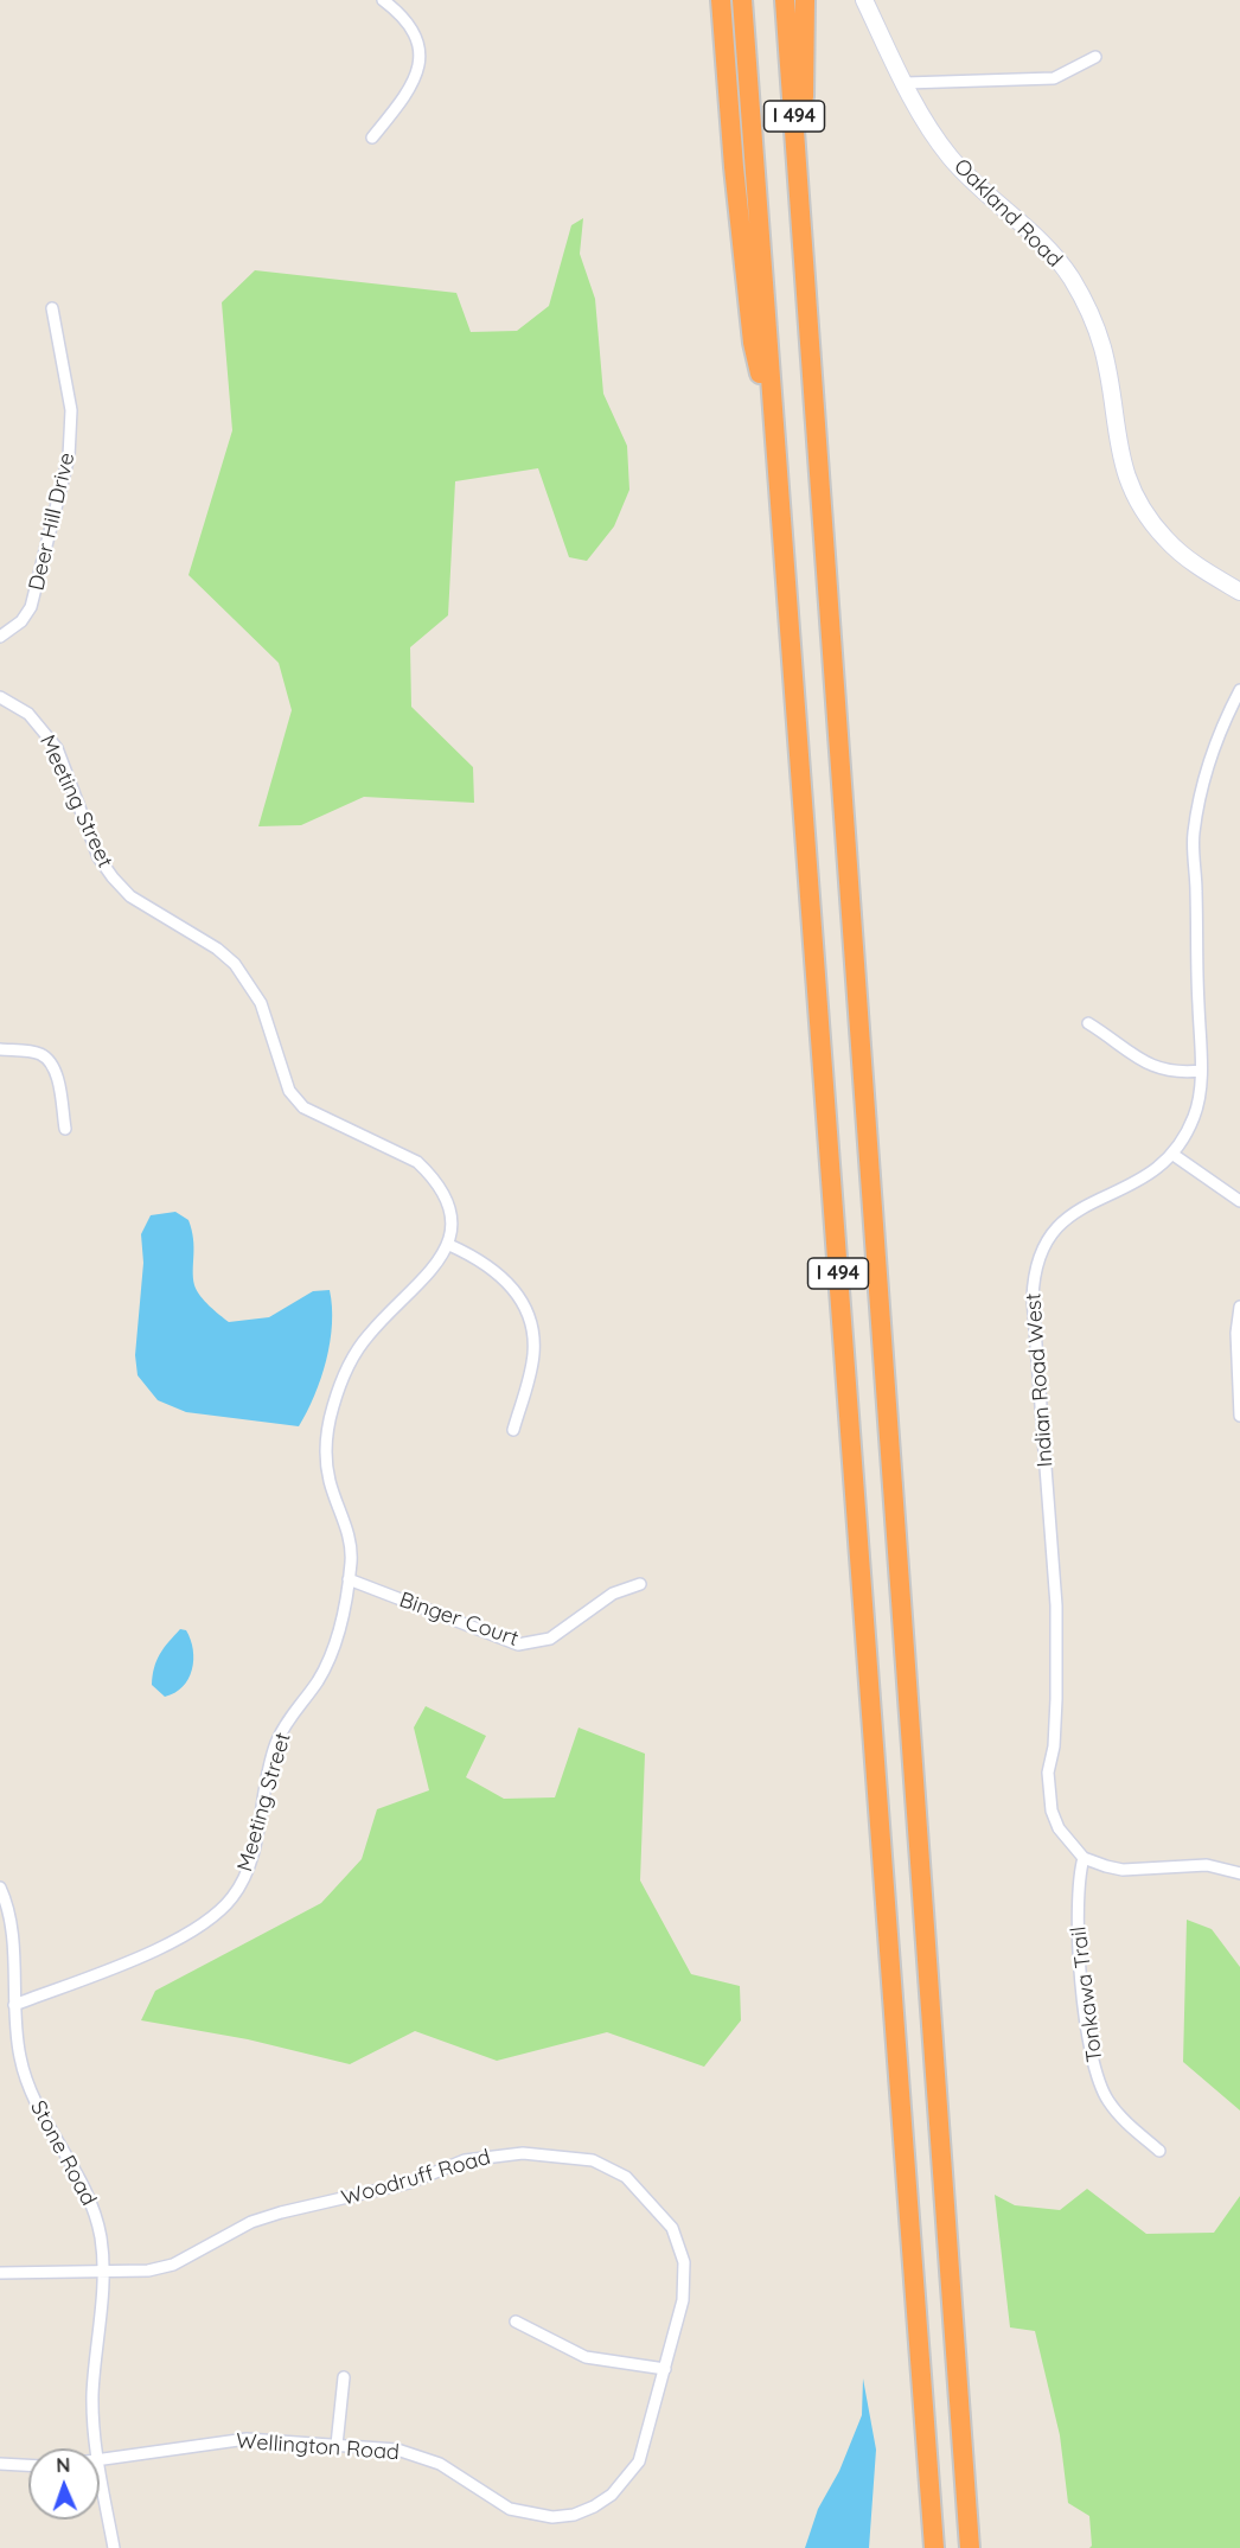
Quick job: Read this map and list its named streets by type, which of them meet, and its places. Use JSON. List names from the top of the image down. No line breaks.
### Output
{"streets":{"highway":["I 494"],"street":["Oakland Road","Deer Hill Drive","Meeting Street","Indian Road West","Binger Court","Tonkawa Trail","Stone Road","Woodruff Road","Wellington Road"]},"crossings":[["Meeting Street","Binger Court"],["Meeting Street","Stone Road"],["Indian Road West","Tonkawa Trail"],["Stone Road","Woodruff Road"],["Woodruff Road","Wellington Road"]],"north":"top"}
